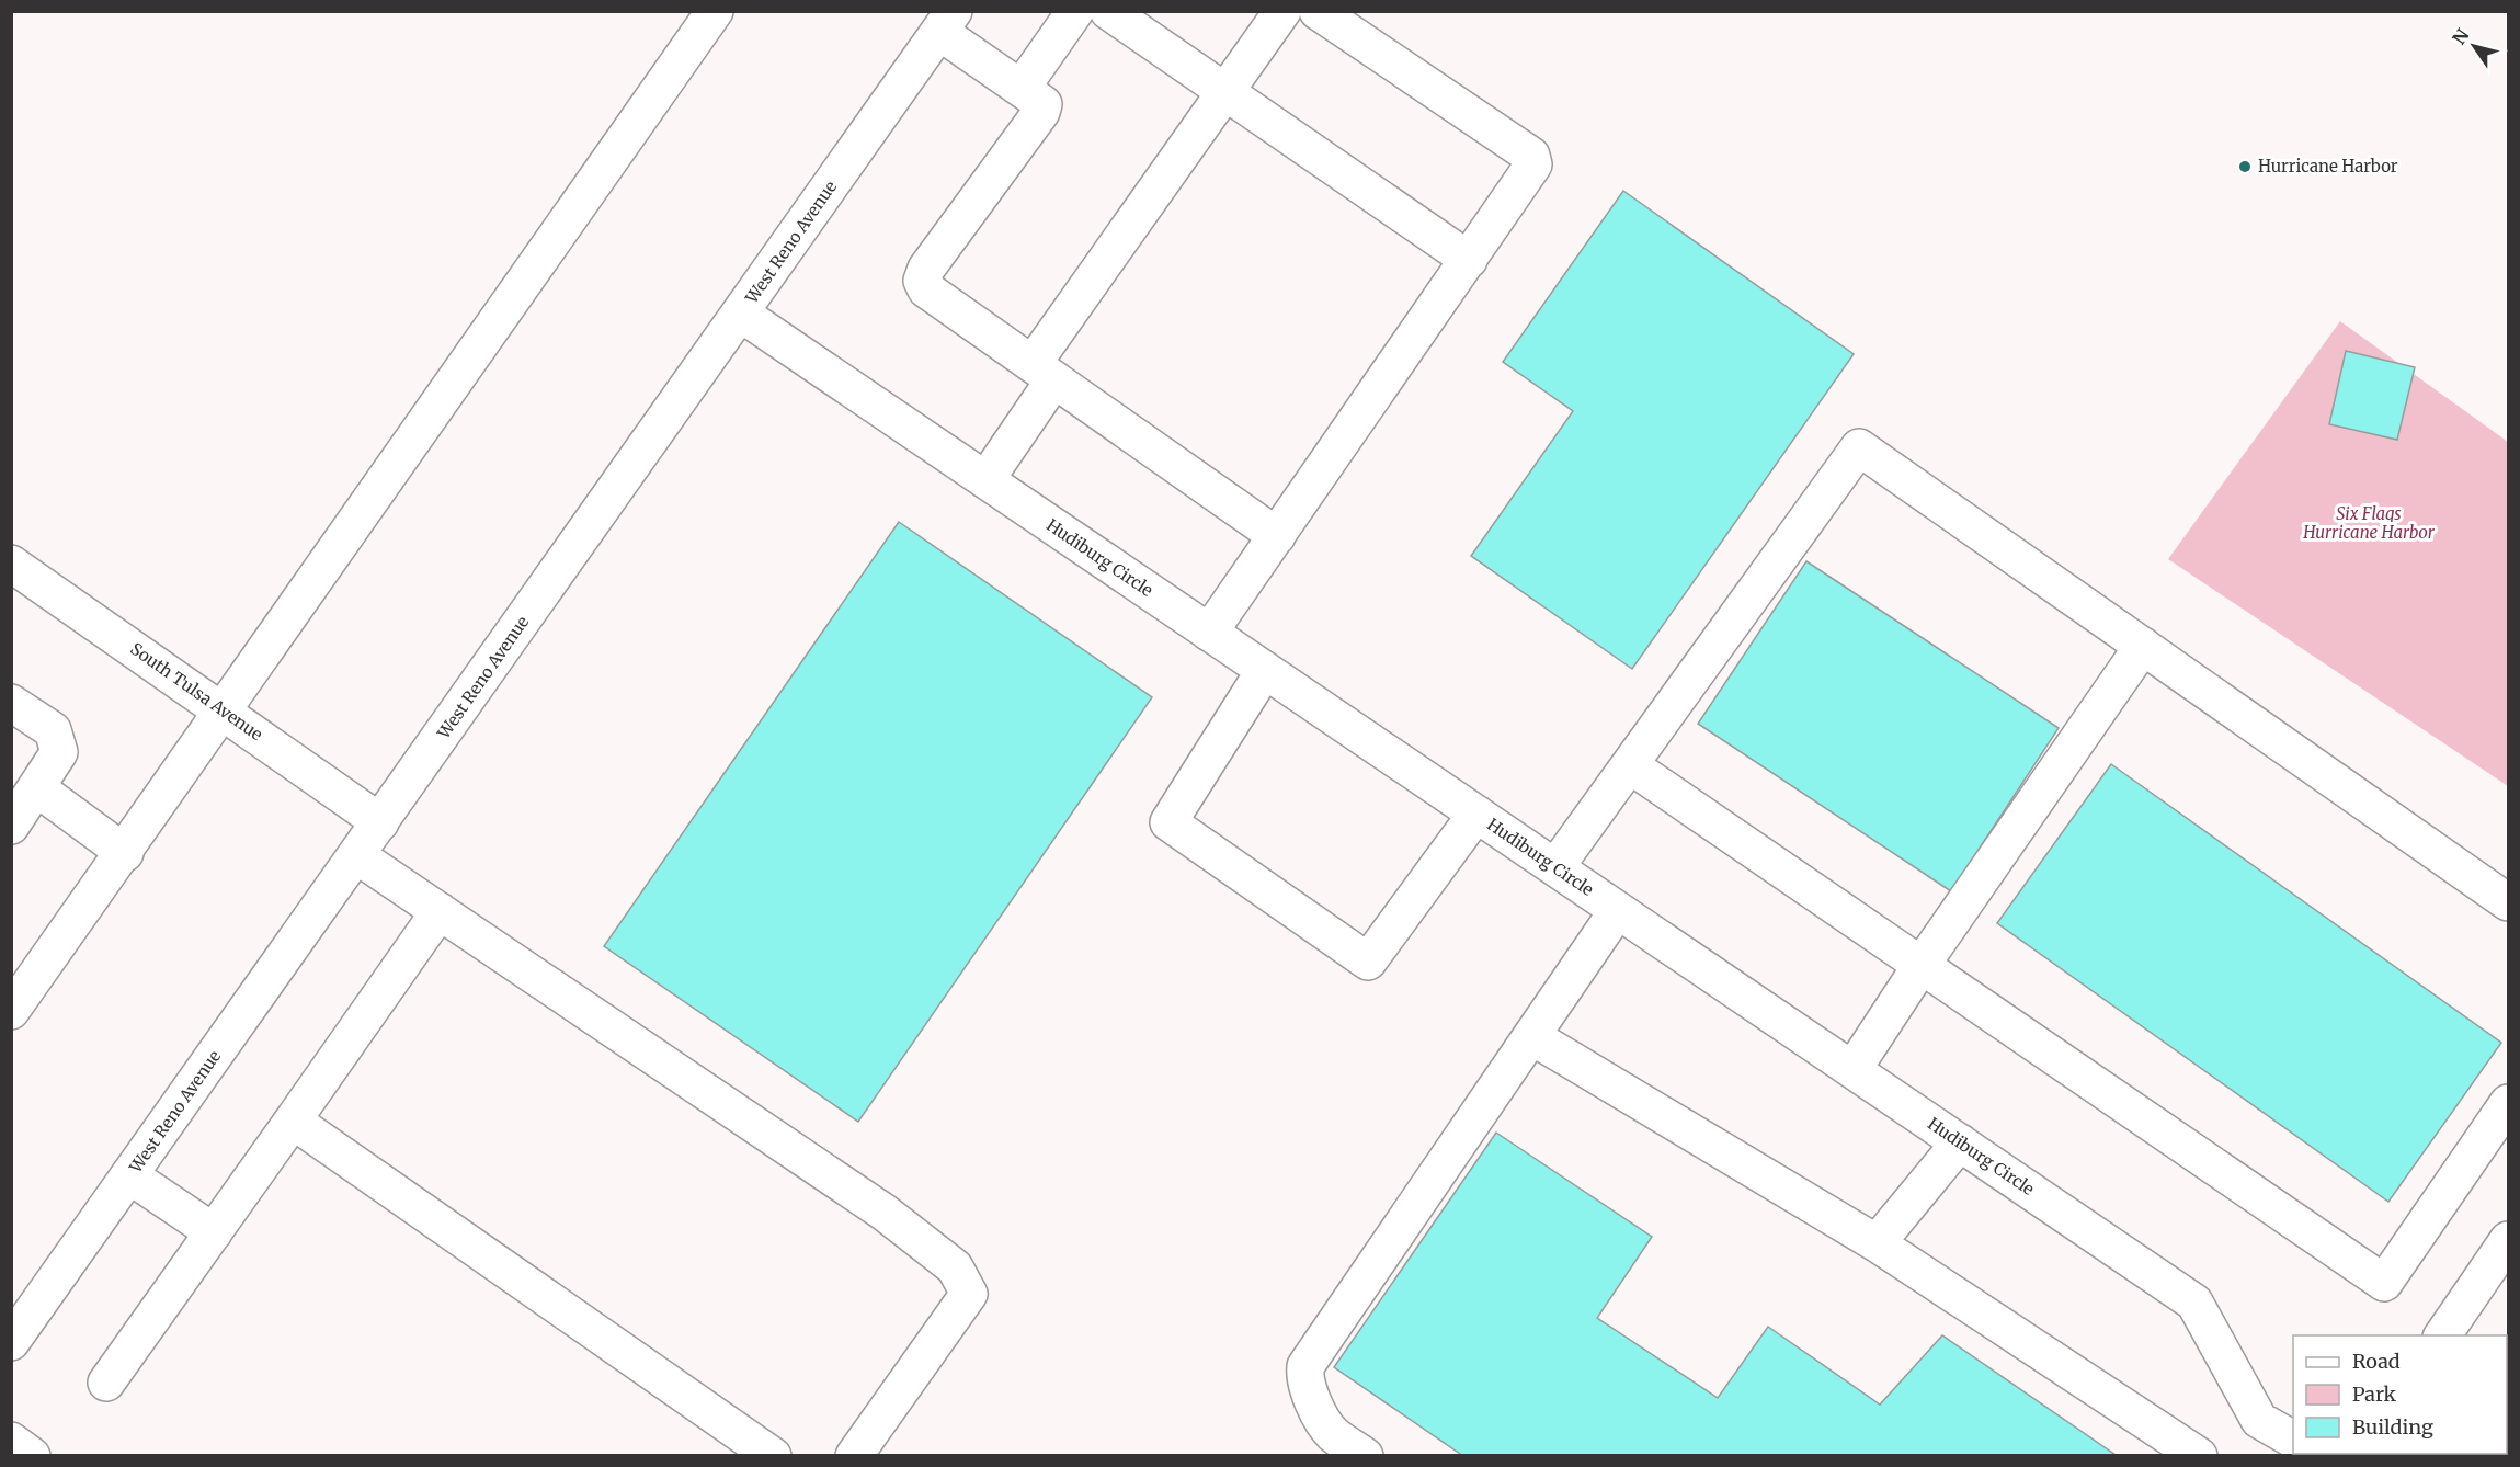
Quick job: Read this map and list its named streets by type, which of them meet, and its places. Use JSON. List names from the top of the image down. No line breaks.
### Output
{"streets":{"main road":["West Reno Avenue","Hudiburg Circle","South Tulsa Avenue"]},"crossings":[["West Reno Avenue","Hudiburg Circle"],["West Reno Avenue","South Tulsa Avenue"]],"parks":["Six Flags Hurricane Harbor"],"places":["Hurricane Harbor"],"legend":["Road","Park","Building"],"north":"top left"}
